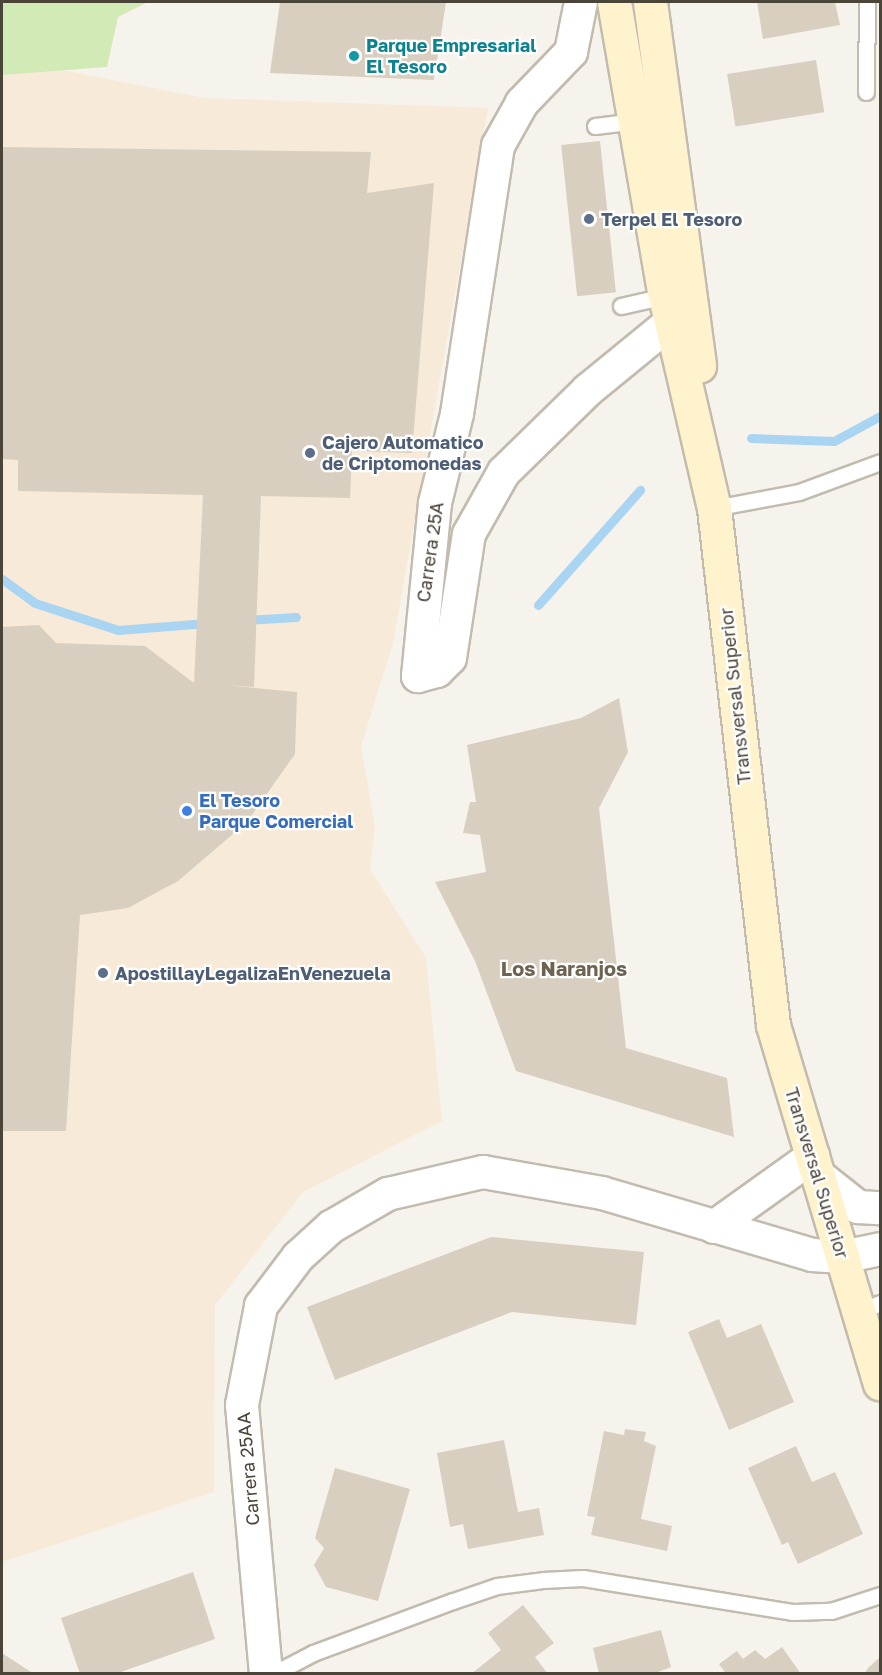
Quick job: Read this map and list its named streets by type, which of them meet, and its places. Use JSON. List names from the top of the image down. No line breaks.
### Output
{"streets":{"main road":["Transversal Superior"],"street":["Carrera 25A","Carrera 25AA"]},"crossings":[["Carrera 25A","Transversal Superior"],["Transversal Superior","Carrera 25AA"]],"districts":["Los Naranjos"],"places":["Parque Empresarial El Tesoro","Terpel El Tesoro","Cajero Automatico de Criptomonedas","El Tesoro Parque Comercial","ApostillayLegalizaEnVenezuela"]}
